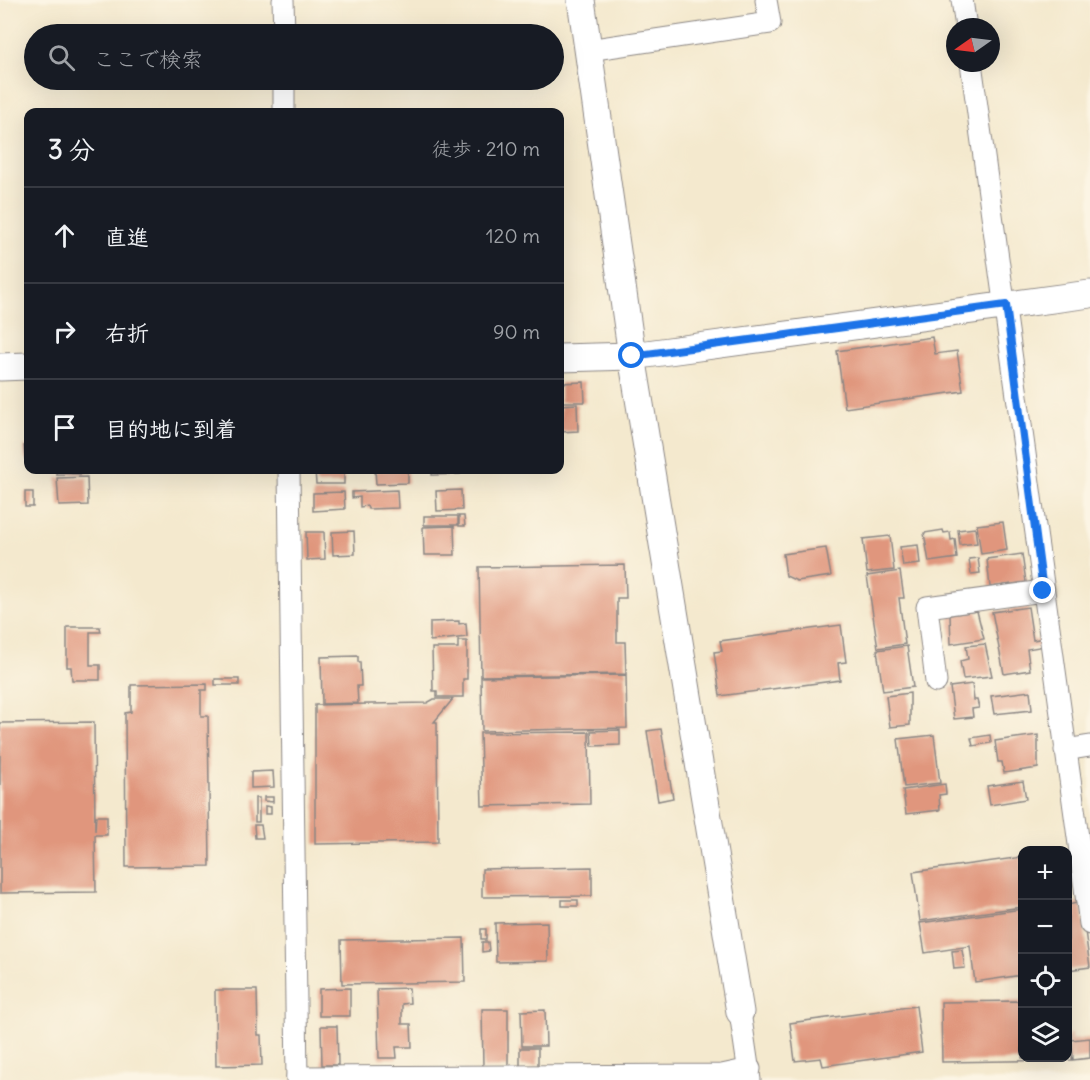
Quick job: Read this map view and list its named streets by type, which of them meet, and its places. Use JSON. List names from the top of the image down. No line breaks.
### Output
{"north":"left","page":{"search":"ここで検索","heading":["3 分","徒歩 · 210 m"],"list":[["直進","120 m"],["右折","90 m"],"目的地に到着"],"map_buttons":["+","−"]}}
